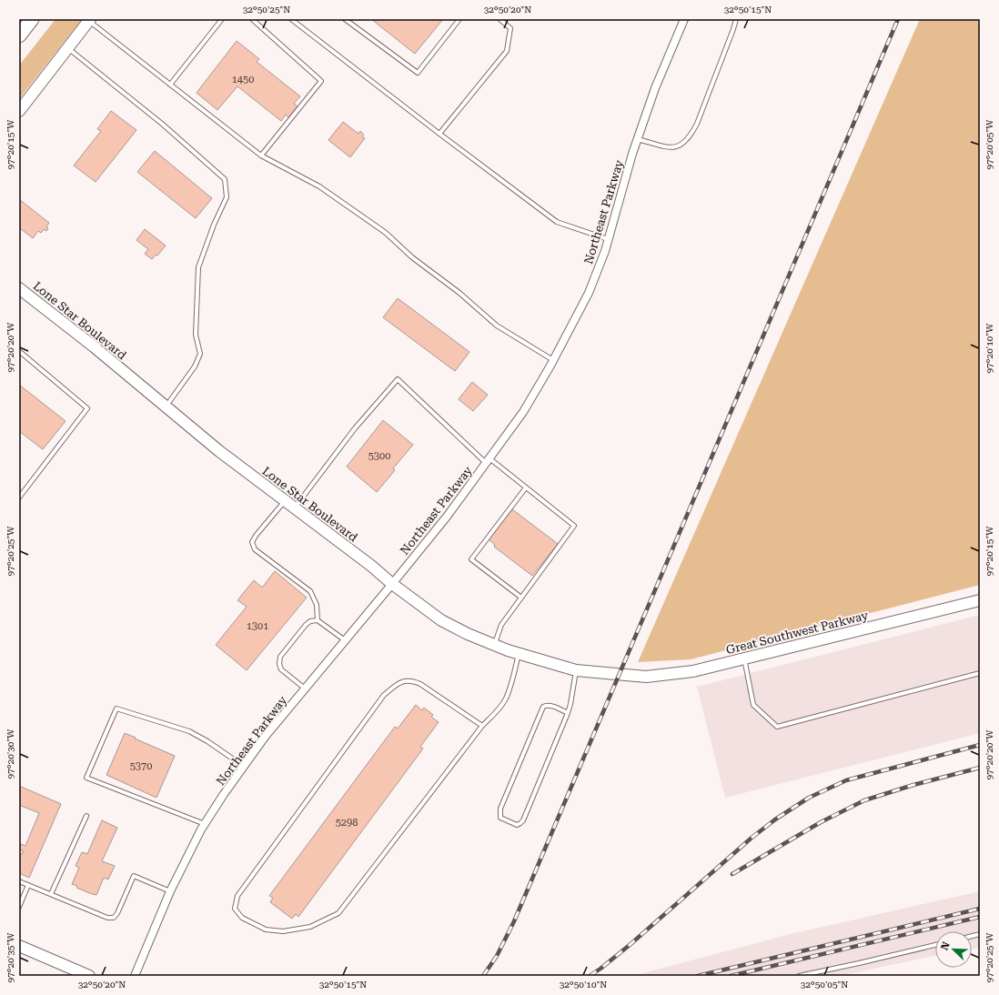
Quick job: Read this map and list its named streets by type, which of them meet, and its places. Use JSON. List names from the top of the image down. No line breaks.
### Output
{"streets":{"street":["Northeast Parkway","Lone Star Boulevard","Great Southwest Parkway"]},"crossings":[["Northeast Parkway","Lone Star Boulevard"],["Lone Star Boulevard","Great Southwest Parkway"]],"house_numbers":["1450","5300","1301","5370","5298"],"north":"top left","coordinates":["32°50'25\"N","32°50'20\"N","32°50'15\"N","97°20'15\"W","97°20'05\"W","97°20'20\"W","97°20'10\"W","97°20'25\"W","97°20'30\"W","97°20'35\"W","32°50'10\"N","32°50'05\"N"]}
